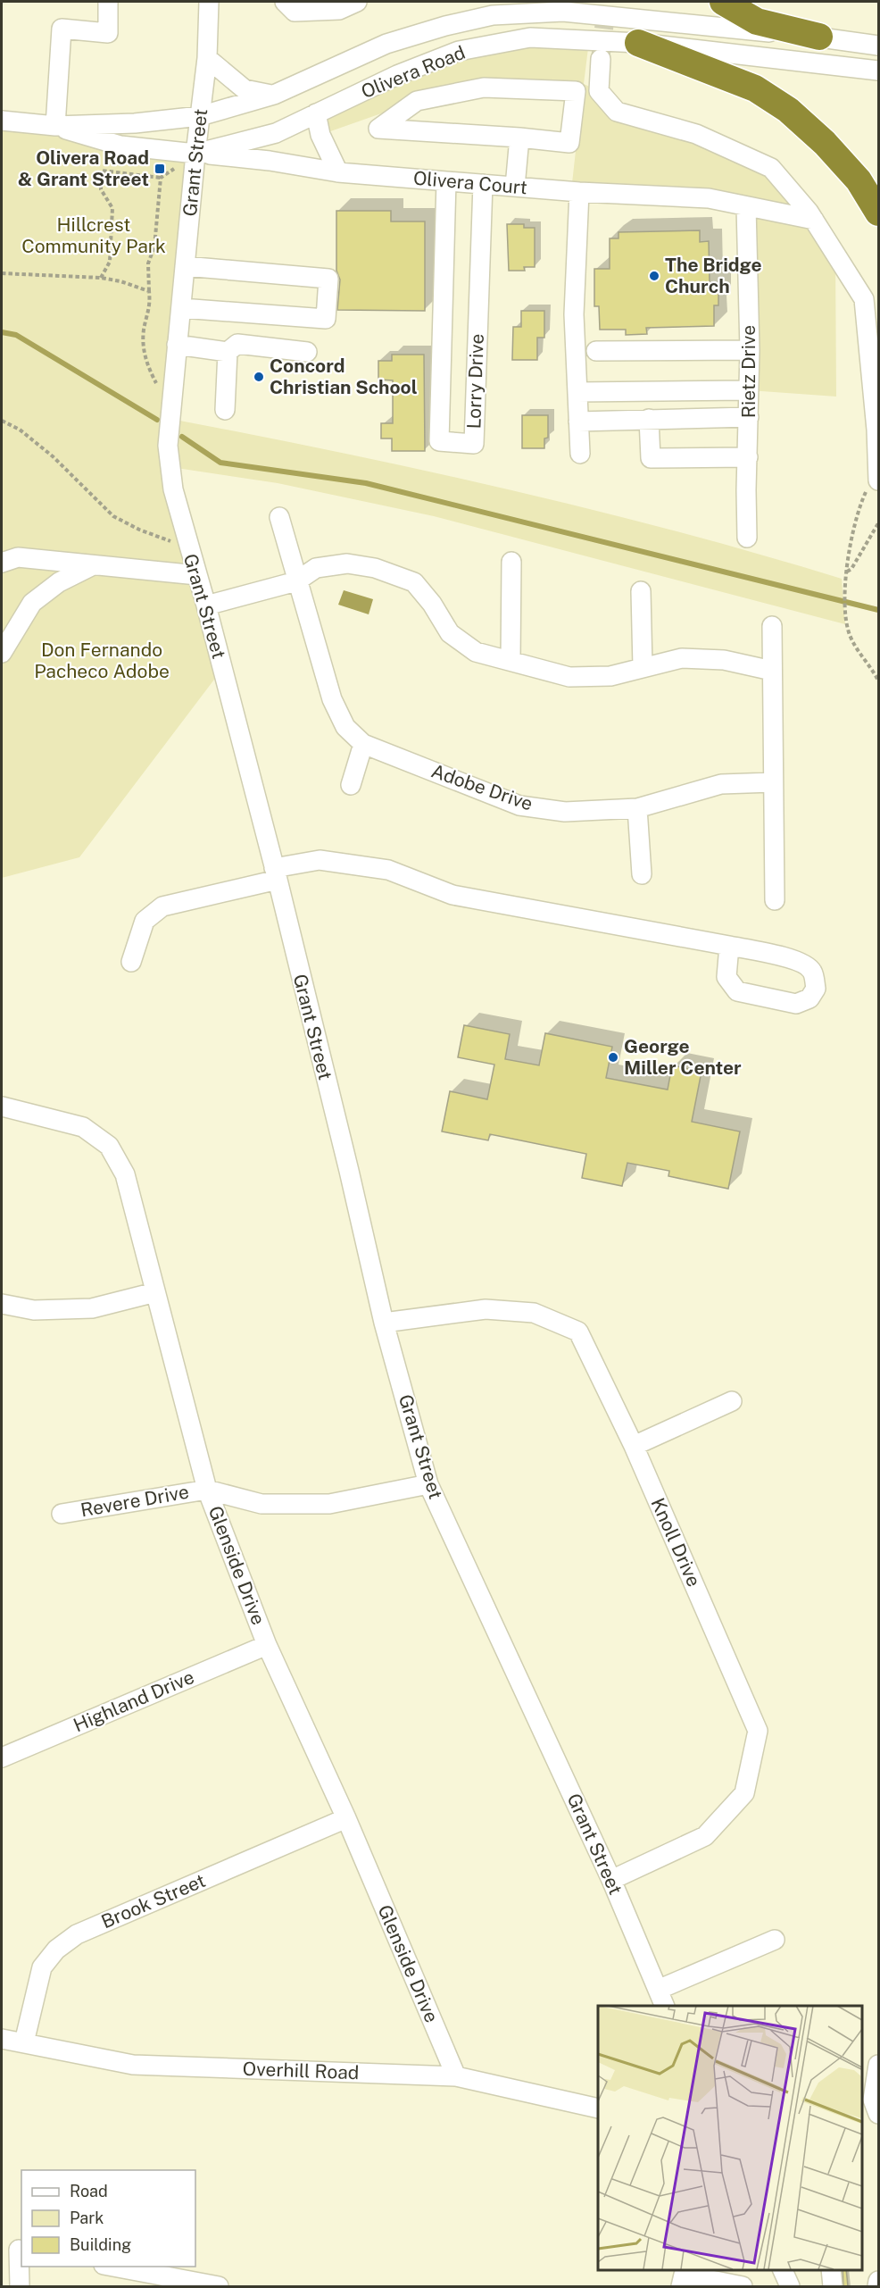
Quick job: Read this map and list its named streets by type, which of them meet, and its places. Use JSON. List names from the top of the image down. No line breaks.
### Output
{"streets":{"street":["Olivera Road","Grant Street","Olivera Court","Rietz Drive","Lorry Drive","Adobe Drive","Revere Drive","Knoll Drive","Glenside Drive","Highland Drive","Brook Street","Overhill Road"]},"crossings":[["Olivera Road","Grant Street"],["Olivera Road","Olivera Court"],["Grant Street","Olivera Court"],["Grant Street","Revere Drive"],["Grant Street","Knoll Drive"],["Olivera Court","Rietz Drive"],["Olivera Court","Lorry Drive"],["Revere Drive","Glenside Drive"],["Glenside Drive","Highland Drive"],["Glenside Drive","Brook Street"],["Glenside Drive","Overhill Road"],["Brook Street","Overhill Road"]],"parks":["Hillcrest Community Park","Don Fernando Pacheco Adobe"],"places":{"transit":["Olivera Road & Grant Street"],"other":["The Bridge Church","Concord Christian School","George Miller Center"]},"legend":["Road","Park","Building"]}
